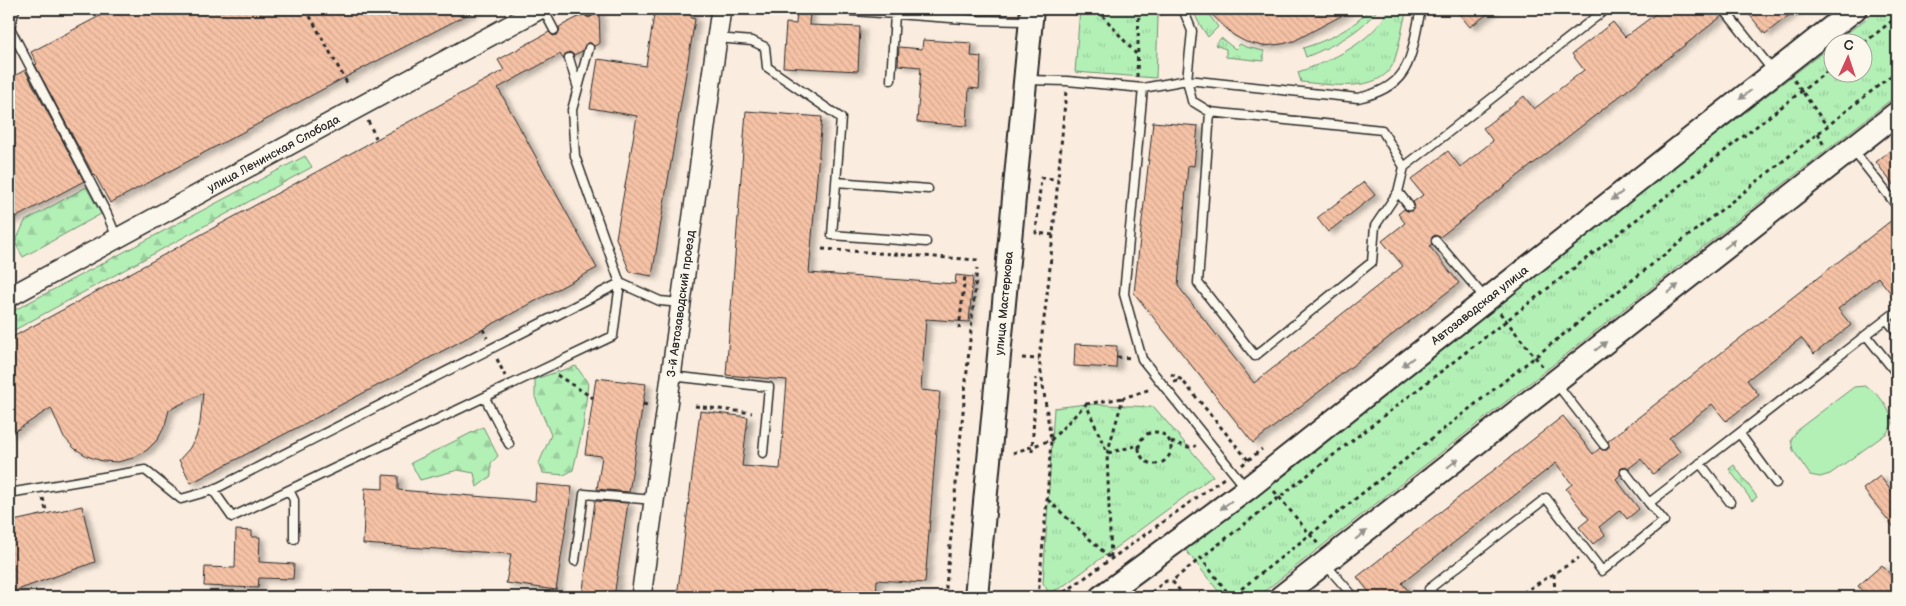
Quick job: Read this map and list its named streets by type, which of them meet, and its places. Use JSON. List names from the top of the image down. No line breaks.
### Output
{"streets":{"main road":["улица Мастеркова","Автозаводская улица"],"street":["улица Ленинская Слобода","3-й Автозаводский проезд"]},"north":"top"}
